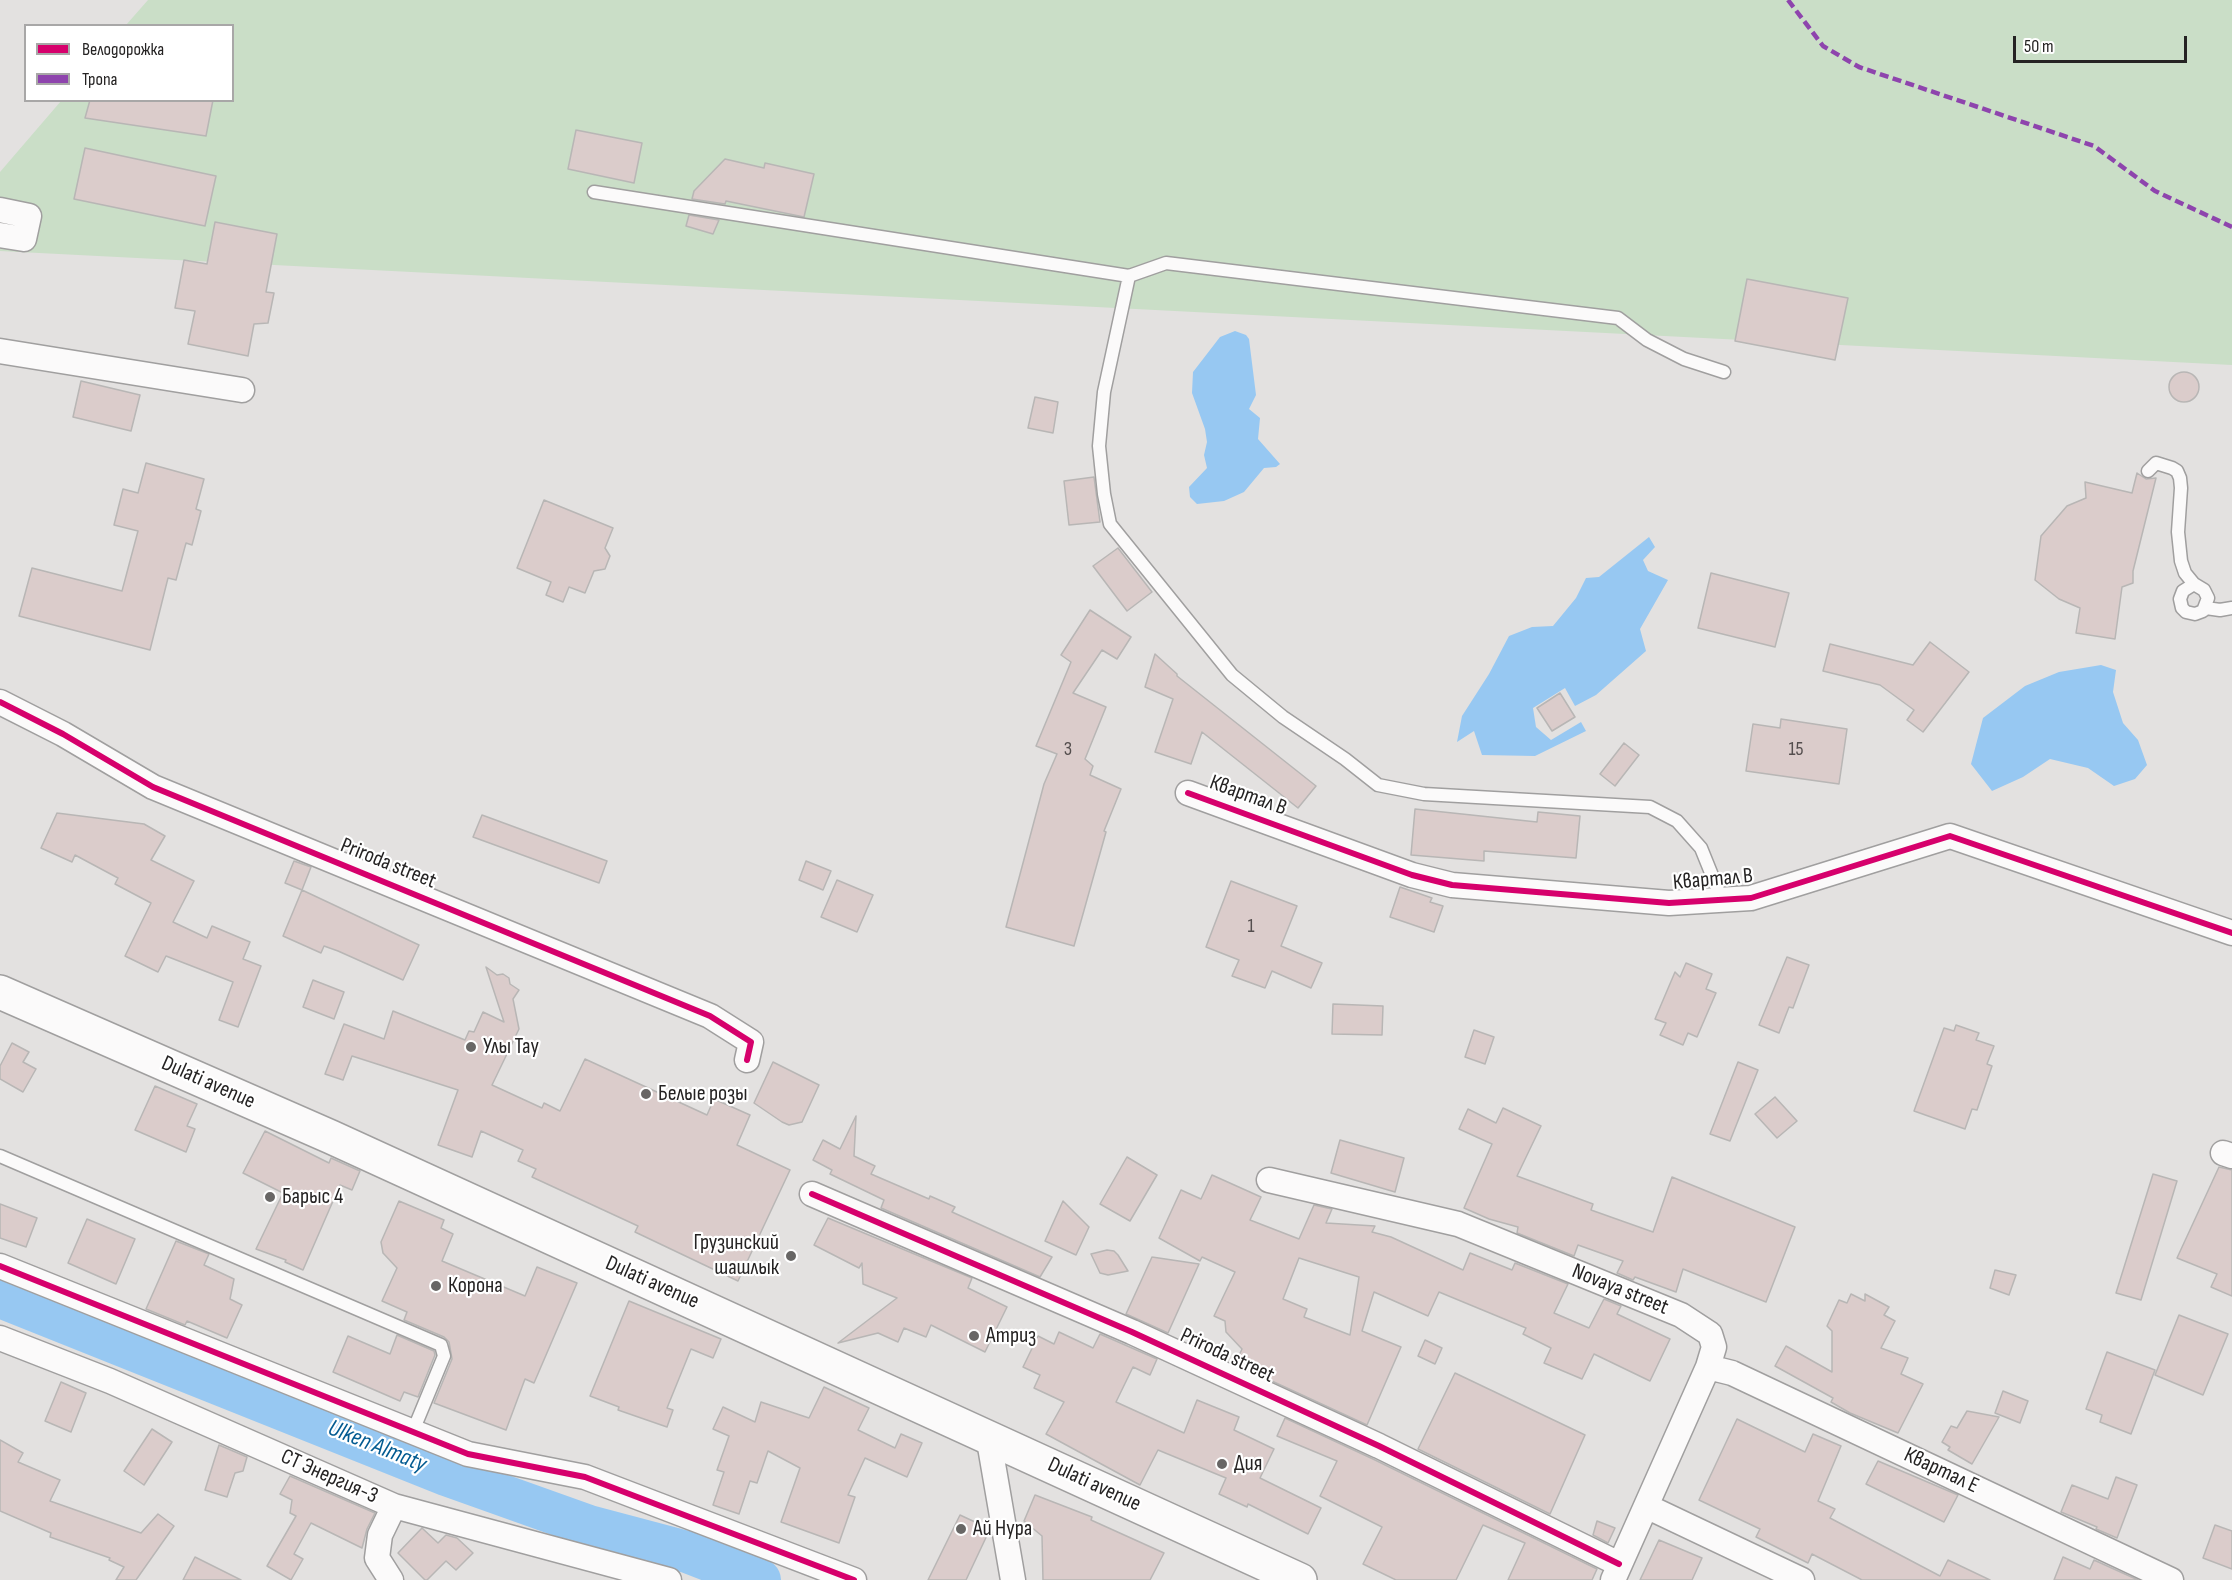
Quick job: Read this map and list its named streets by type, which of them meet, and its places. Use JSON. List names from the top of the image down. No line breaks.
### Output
{"streets":{"main road":["Dulati avenue"],"street":["Квартал В","Priroda street","Novaya street","Квартал Е","СТ Энергия-3"]},"crossings":[["Priroda street","Novaya street"],["Novaya street","Квартал Е"]],"water":["Ulken Almaty"],"places":["Улы Тау","Белые розы","Барыс 4","Грузинский шашлык","Корона","Атриз","Дия","Ай Нура"],"house_numbers":["3","15","1"],"legend":["Велодорожка","Тропа"],"scale_bar":"50 m"}
